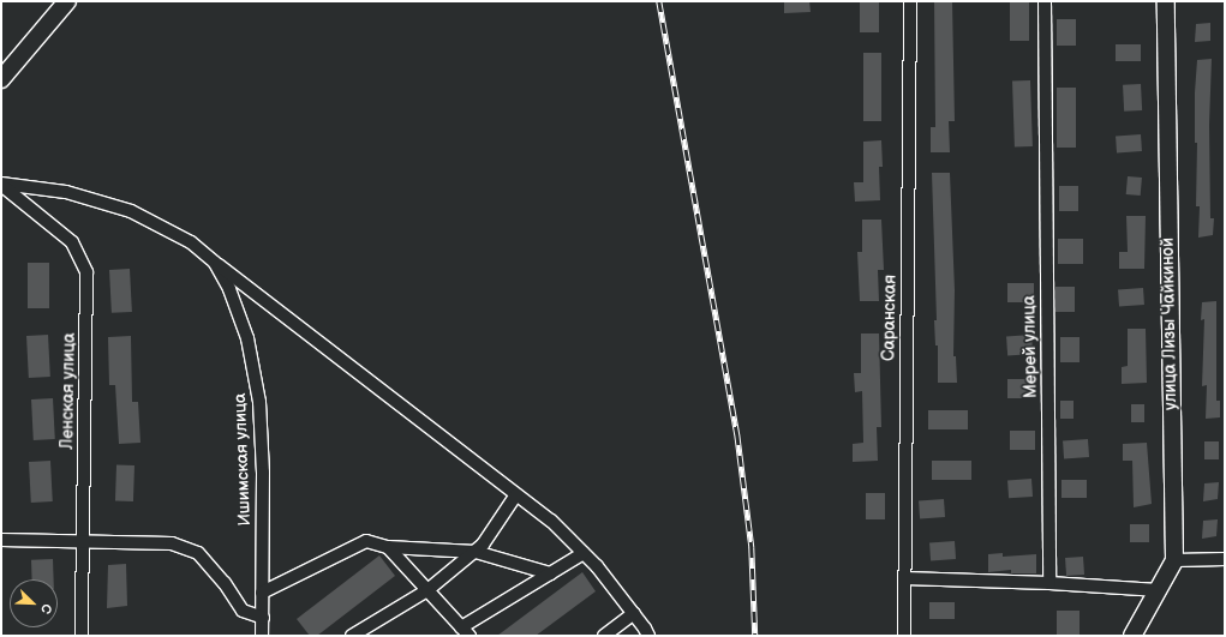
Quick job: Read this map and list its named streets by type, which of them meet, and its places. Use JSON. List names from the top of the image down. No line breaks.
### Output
{"streets":{"street":["Саранская","улица Лизы Чайкиной","Мерей улица","Ленская улица","Ишимская улица"]},"crossings":[["Ленская улица","Ишимская улица"]],"north":"bottom right"}
